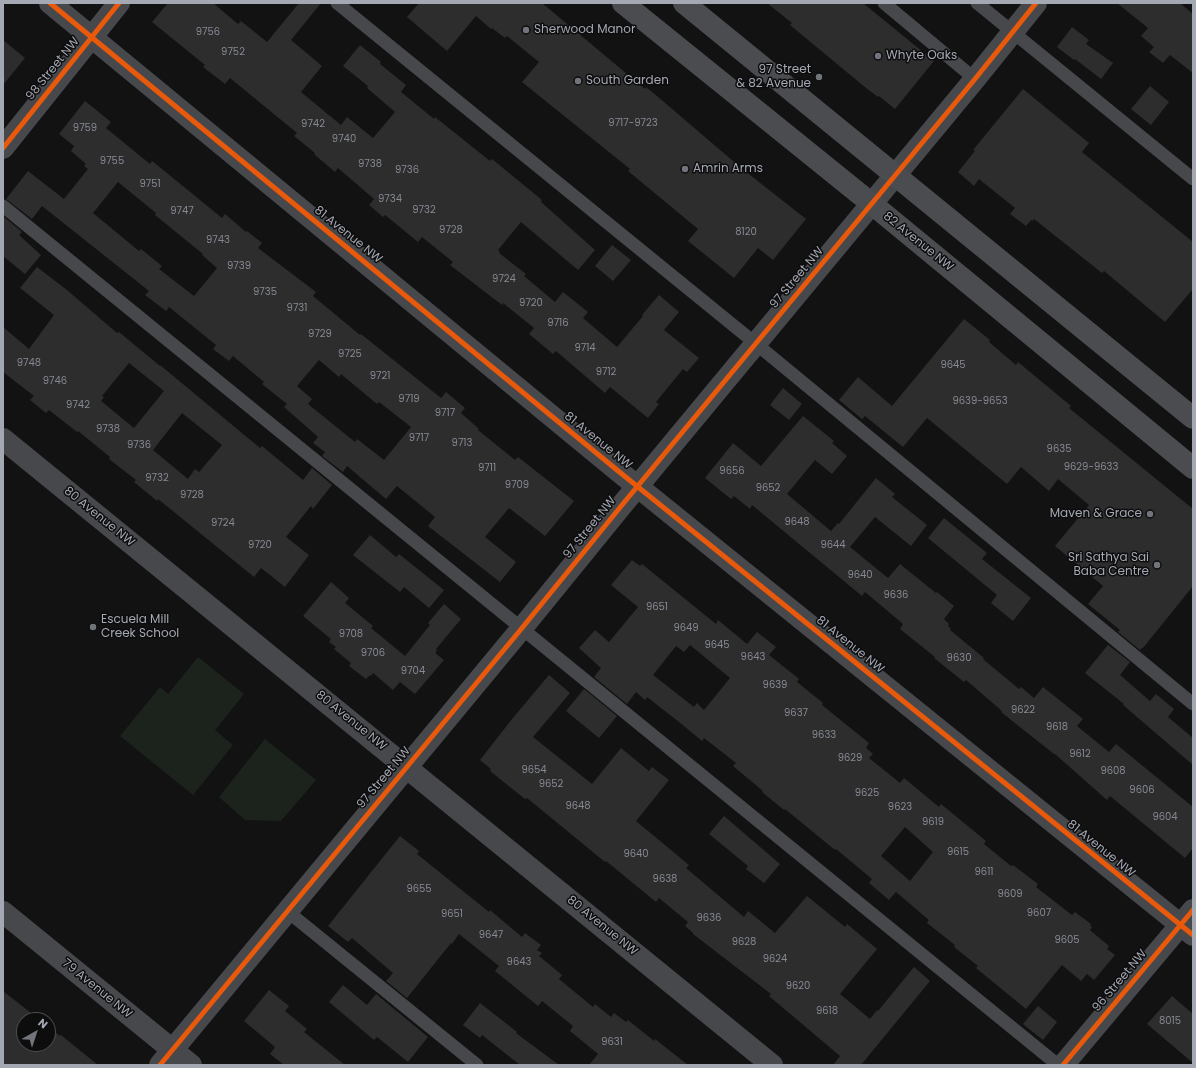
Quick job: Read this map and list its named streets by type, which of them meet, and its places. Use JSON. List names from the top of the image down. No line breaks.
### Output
{"streets":{"main road":["82 Avenue NW"],"street":["98 Street NW","81 Avenue NW","97 Street NW","80 Avenue NW","96 Street NW","79 Avenue NW"]},"crossings":[["98 Street NW","81 Avenue NW"],["81 Avenue NW","97 Street NW"],["81 Avenue NW","96 Street NW"],["82 Avenue NW","97 Street NW"],["97 Street NW","80 Avenue NW"],["97 Street NW","79 Avenue NW"]],"places":["Sherwood Manor","Whyte Oaks","97 Street & 82 Avenue","South Garden","Amrin Arms","Maven & Grace","Sri Sathya Sai Baba Centre","Escuela Mill Creek School"],"house_numbers":["9756","9752","9717-9723","9742","9759","9740","9755","9738","9736","9751","9734","9732","9747","9728","8120","9743","9739","9724","9735","9720","9731","9716","9729","9714","9725","9748","9645","9712","9721","9746","9719","9639-9653","9742","9717","9738","9717","9713","9736","9635","9629-9633","9711","9656","9732","9709","9652","9728","9648","9724","9720","9644","9640","9636","9651","9649","9708","9645","9706","9643","9630","9704","9639","9622","9637","9618","9633","9612","9629","9654","9608","9652","9606","9625","9648","9623","9604","9619","9615","9640","9611","9638","9655","9609","9607","9651","9636","9647","9605","9628","9624","9643","9620","9618","8015","9631"],"north":"top right"}
